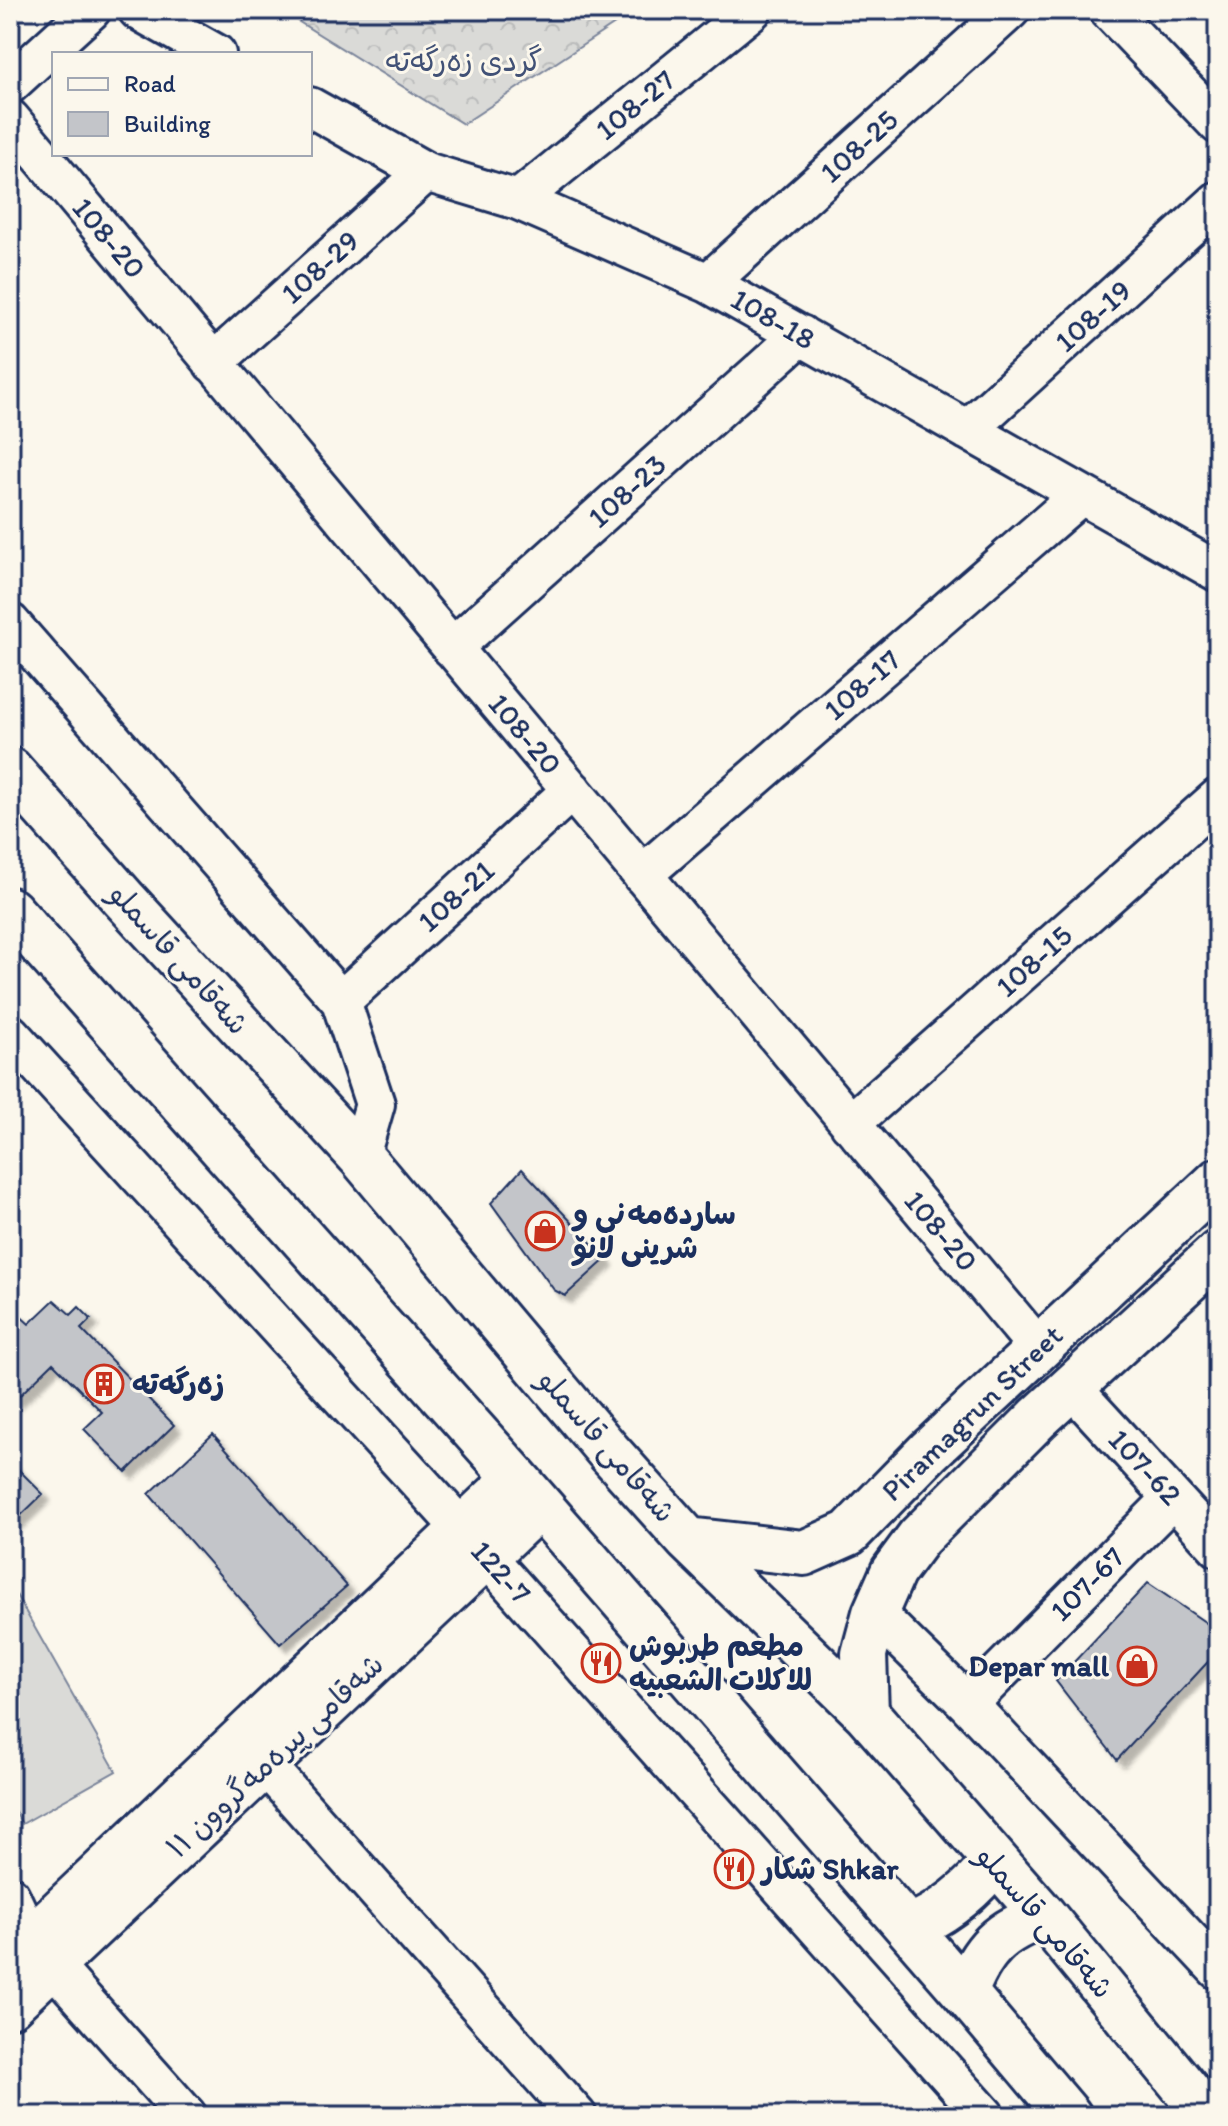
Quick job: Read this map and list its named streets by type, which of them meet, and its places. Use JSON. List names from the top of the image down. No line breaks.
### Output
{"streets":{"main road":["شەقامی قاسملو","Piramagrun Street","شەقامی پیرەمەگروون ١١"],"street":["108-27","108-25","108-20","108-29","108-19","108-18","108-23","108-17","108-21","108-15","107-62","122-7","107-67"]},"crossings":[["108-27","108-18"],["108-25","108-18"],["108-20","108-29"],["108-20","108-23"],["108-20","108-17"],["108-20","108-21"],["108-20","108-15"],["108-20","Piramagrun Street"],["108-29","108-18"],["108-19","108-18"],["108-18","108-23"],["108-18","108-17"],["شەقامی قاسملو","Piramagrun Street"],["Piramagrun Street","107-62"],["107-62","107-67"],["122-7","شەقامی پیرەمەگروون ١١"]],"parks":["گردی زەرگەتە"],"places":{"shop":["ساردەمەنی و شرینی لانۆ","Depar mall"],"building":["زەرگەتە"],"restaurant":["مطعم طربوش للاكلات الشعبيه","شکار Shkar"]},"legend":["Road","Building"]}
